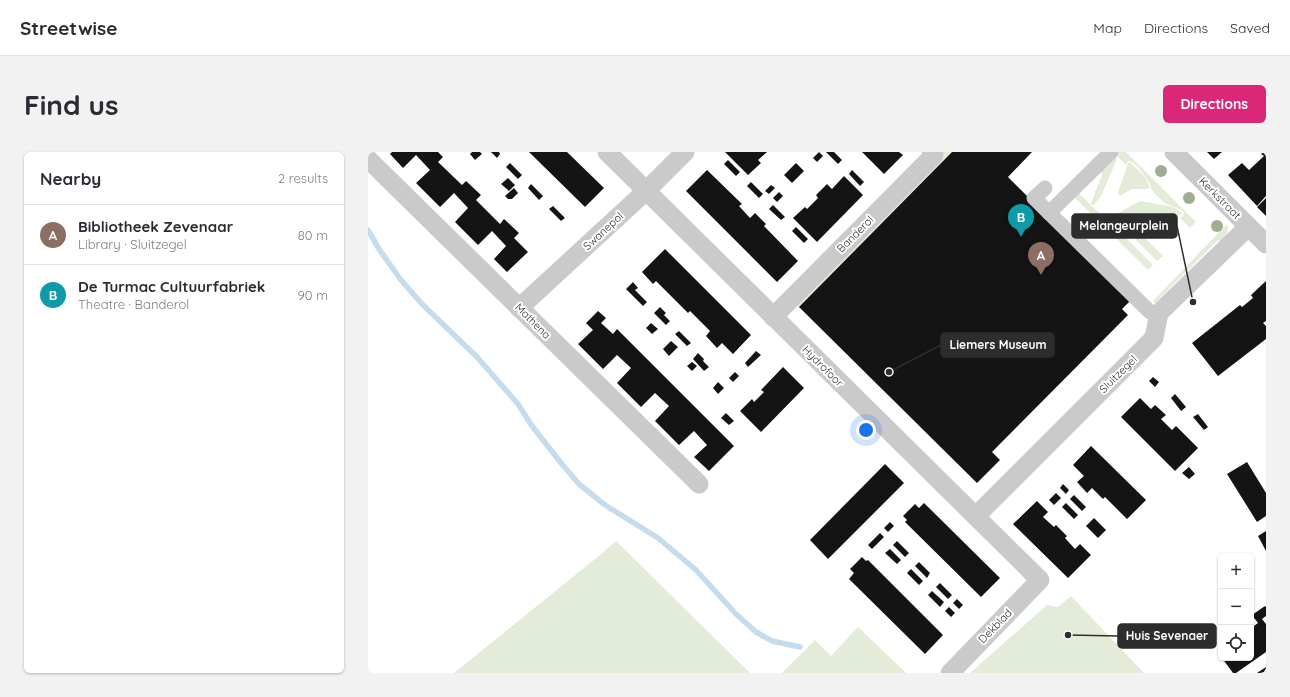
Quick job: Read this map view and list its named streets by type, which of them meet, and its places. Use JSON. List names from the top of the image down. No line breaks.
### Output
{"streets":{"street":["Kerkstraat","Swanepol","Banderol","Mathena","Hydrofoor","Sluitzegel","Dekblad"]},"crossings":[["Swanepol","Mathena"],["Swanepol","Hydrofoor"],["Banderol","Hydrofoor"],["Hydrofoor","Sluitzegel"],["Hydrofoor","Dekblad"]],"places":["Melangeurplein","Liemers Museum","Huis Sevenaer"],"page":{"header":"Streetwise","nav":["Map","Directions","Saved"],"buttons":"Directions","title":"Find us","heading":["Nearby","2 results"],"list":[{"mark":"A","name":"Bibliotheek Zevenaar","note":"Library · Sluitzegel","value":"80 m"},{"mark":"B","name":"De Turmac Cultuurfabriek","note":"Theatre · Banderol","value":"90 m"}],"pins":["B","A"],"map_buttons":["+","−"]}}
